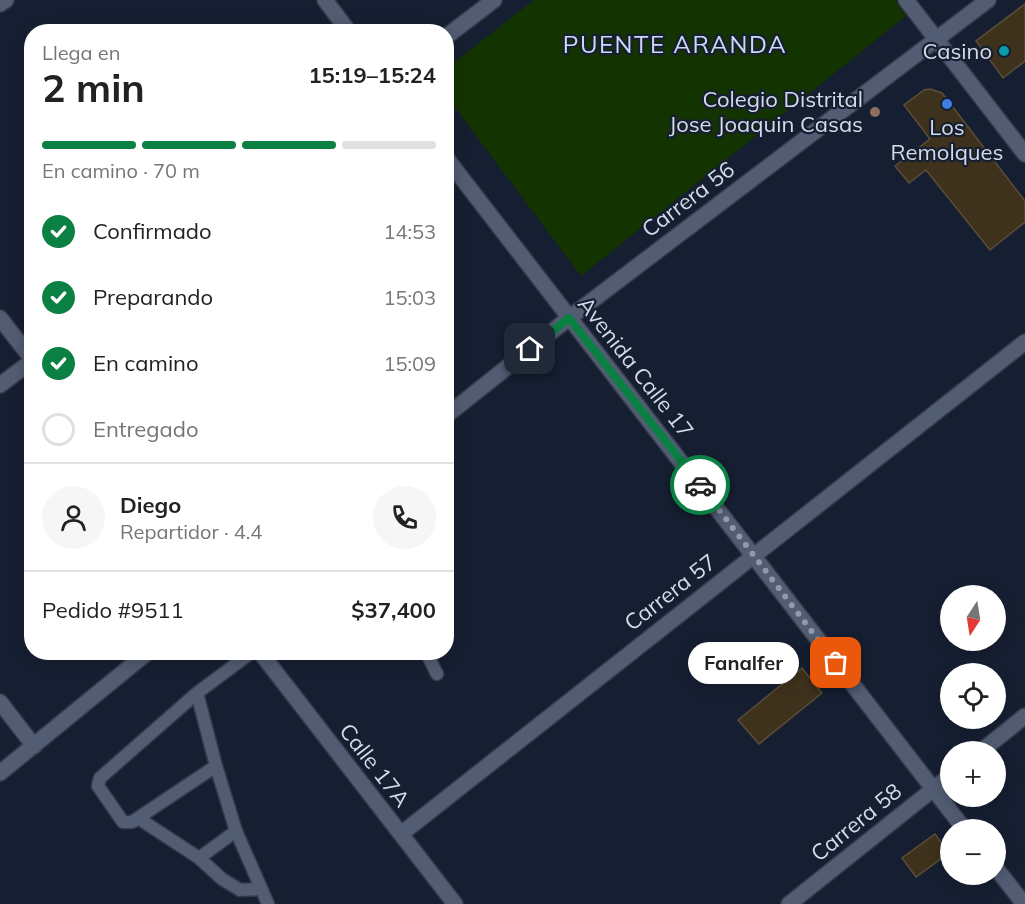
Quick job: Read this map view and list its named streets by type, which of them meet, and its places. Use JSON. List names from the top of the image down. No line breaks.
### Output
{"streets":{"street":["Carrera 56","Avenida Calle 17","Carrera 57","Calle 17A","Carrera 58"]},"crossings":[["Carrera 56","Avenida Calle 17"],["Avenida Calle 17","Carrera 57"],["Avenida Calle 17","Carrera 58"],["Carrera 57","Calle 17A"]],"districts":["PUENTE ARANDA"],"places":["Casino","Los Remolques","Colegio Distrital Jose Joaquin Casas","Fanalfer"],"north":"bottom","page":{"heading":["2 min","Llega en","15:19–15:24"],"panel":["Diego","Repartidor · 4.4","Pedido #9511","$37,400"],"bar":"En camino · 70 m","list":[["Confirmado","14:53"],["Preparando","15:03"],["En camino","15:09"],"Entregado"],"map_buttons":["+","−"],"bubble":"Fanalfer"}}
